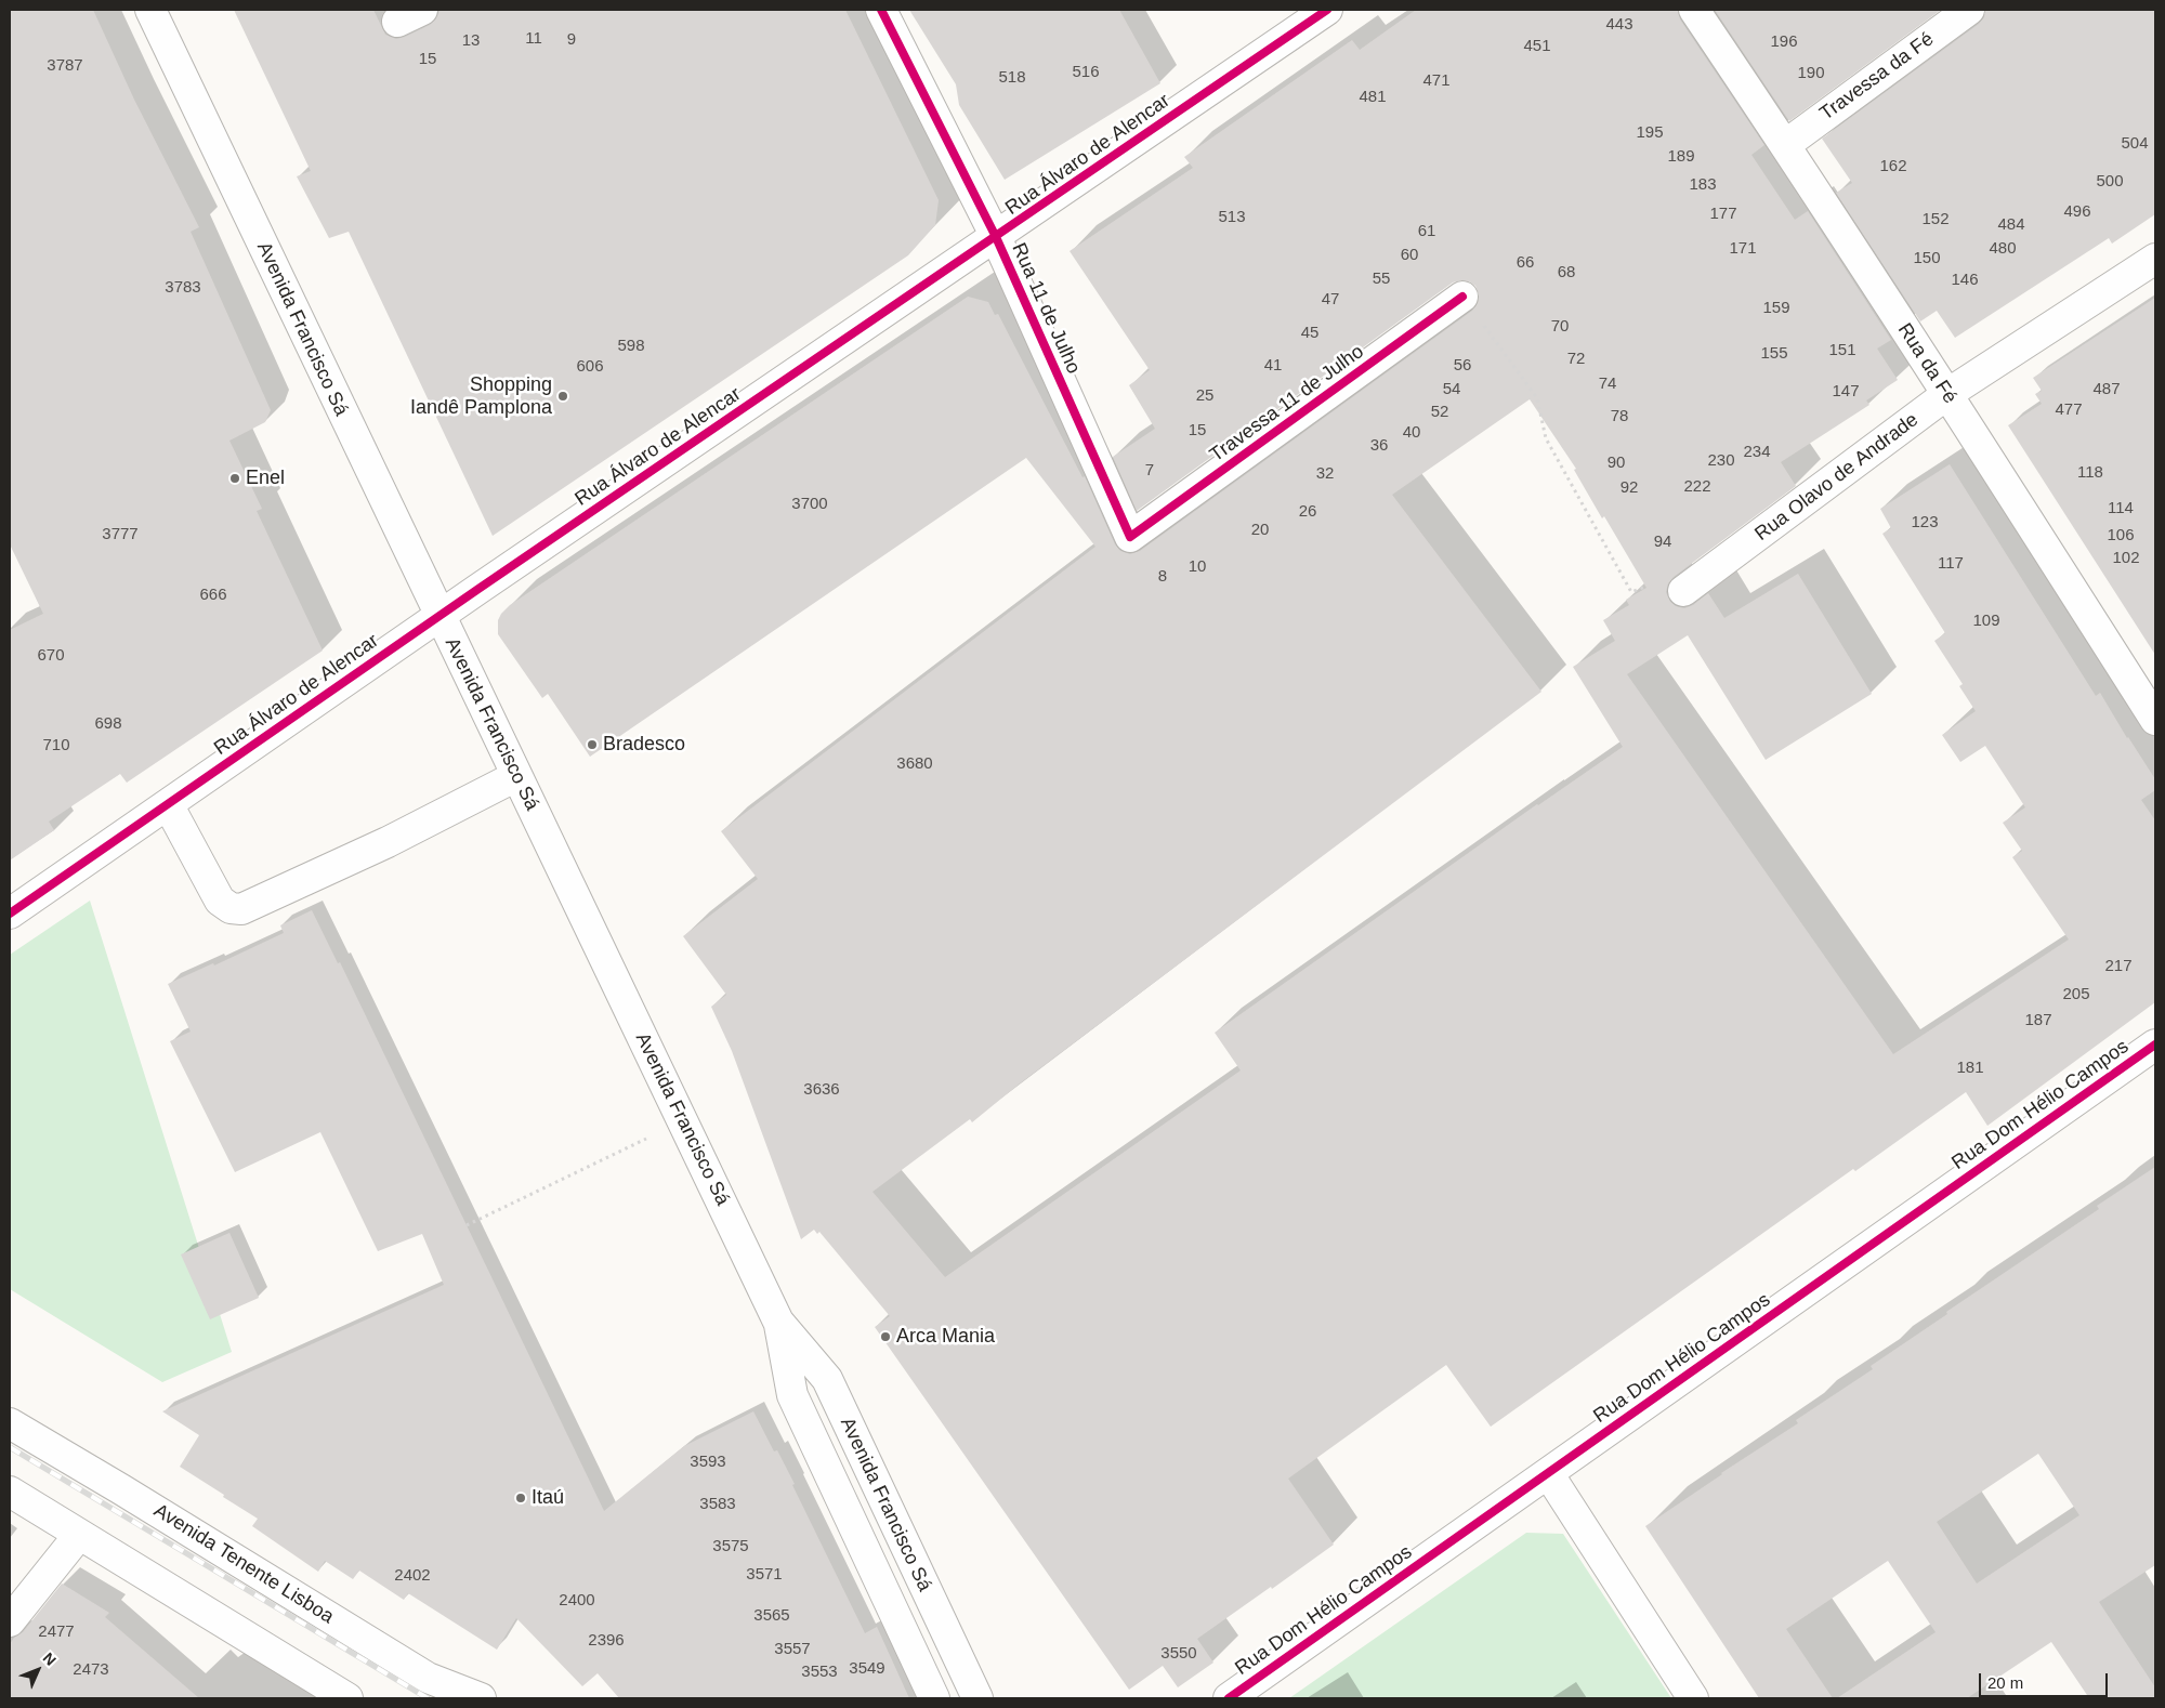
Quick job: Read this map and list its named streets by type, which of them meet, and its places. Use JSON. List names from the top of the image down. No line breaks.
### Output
{"streets":{"street":["Travessa da Fé","Rua Álvaro de Alencar","Rua 11 de Julho","Avenida Francisco Sá","Rua da Fé","Travessa 11 de Julho","Rua Olavo de Andrade","Rua Dom Hélio Campos","Avenida Tenente Lisboa"]},"crossings":[["Travessa da Fé","Rua da Fé"],["Rua Álvaro de Alencar","Rua 11 de Julho"],["Rua Álvaro de Alencar","Avenida Francisco Sá"],["Rua 11 de Julho","Travessa 11 de Julho"],["Rua da Fé","Rua Olavo de Andrade"]],"places":["Shopping Iandê Pamplona","Enel","Bradesco","Arca Mania","Itaú"],"house_numbers":["443","11","9","13","196","451","15","3787","516","190","518","471","481","195","504","189","162","500","183","496","177","513","152","484","61","171","480","60","150","66","68","55","146","3783","47","159","70","45","598","151","155","72","41","56","606","74","54","487","147","25","477","52","78","15","40","36","234","230","90","7","118","32","222","92","3700","114","26","123","20","3777","106","94","102","117","10","8","666","109","670","698","710","3680","217","205","187","181","3636","3593","3583","3575","3571","2402","2400","3565","2477","2396","3557","3550","3549","2473","3553"],"scale_bar":"20 m","north":"top right"}
